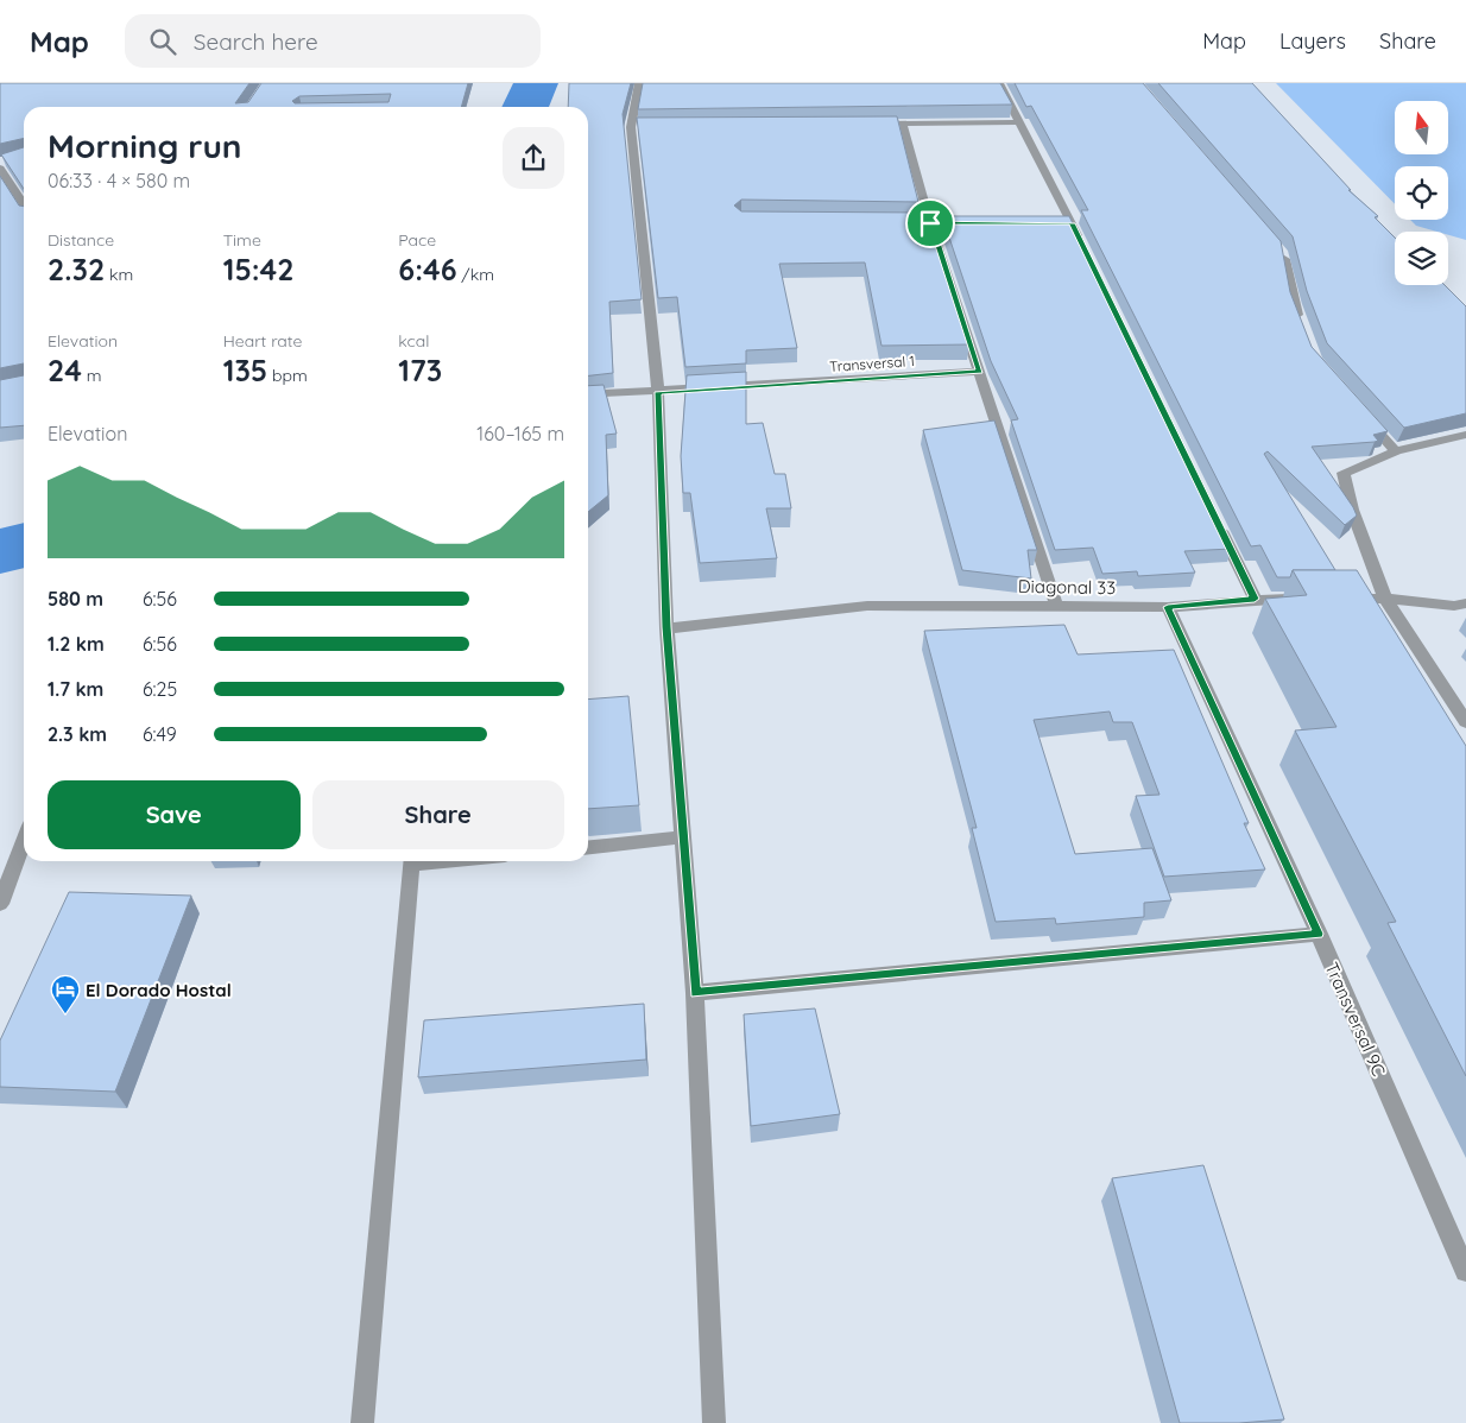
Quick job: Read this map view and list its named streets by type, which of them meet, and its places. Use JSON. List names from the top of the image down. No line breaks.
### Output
{"streets":{"street":["Transversal 1","Diagonal 33","Transversal 9C"]},"crossings":[["Diagonal 33","Transversal 9C"]],"places":{"hotel":["El Dorado Hostal"]},"north":"top","page":{"header":"Map","search":"Search here","nav":["Map","Layers","Share"],"heading":["Morning run","06:33 · 4 × 580 m"],"stats":[["Distance","2.32 km"],["Time","15:42"],["Pace","6:46 /km"],["Elevation","24 m"],["Heart rate","135 bpm"],["kcal","173"]],"chart":["Elevation","160–165 m"],"list":[{"name":"580 m","note":"6:56"},{"name":"1.2 km","note":"6:56"},{"name":"1.7 km","note":"6:25"},{"name":"2.3 km","note":"6:49"}],"buttons":["Save","Share"]}}
